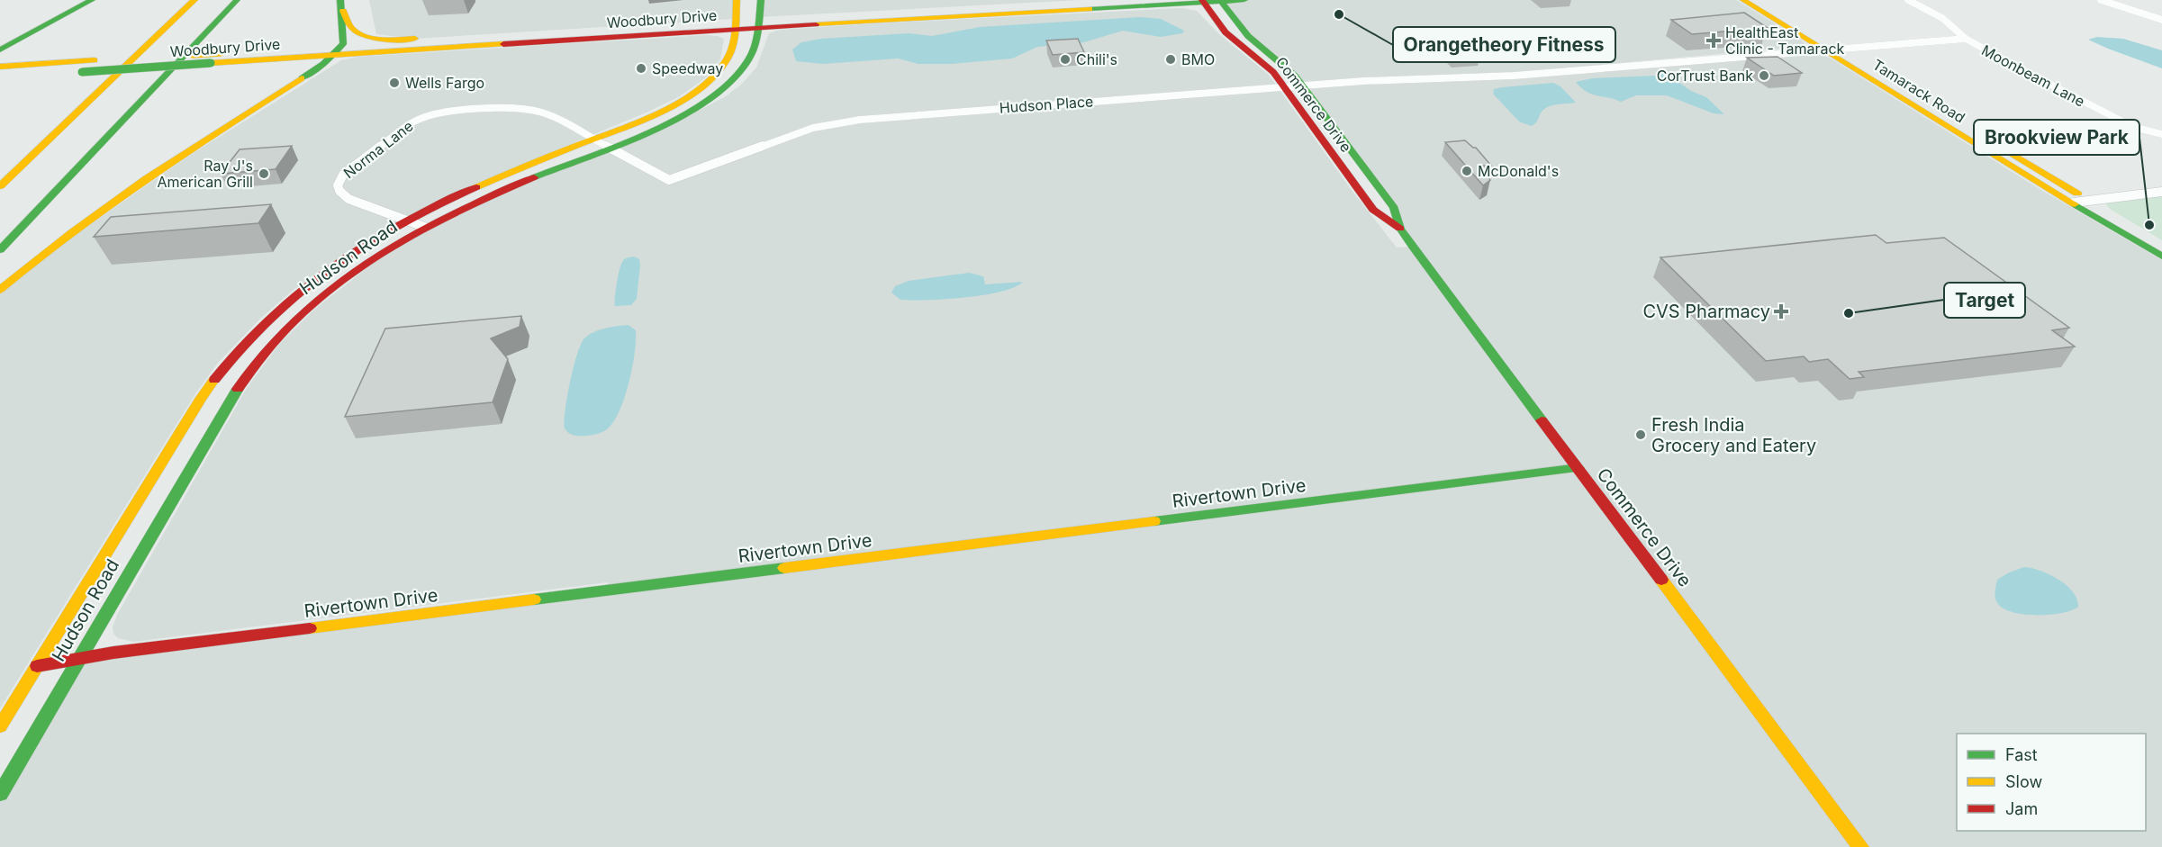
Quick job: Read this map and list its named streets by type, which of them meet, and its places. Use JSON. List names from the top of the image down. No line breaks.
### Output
{"streets":{"main road":["Woodbury Drive","Tamarack Road","Commerce Drive","Hudson Road","Rivertown Drive"],"street":["Moonbeam Lane","Hudson Place","Norma Lane"]},"crossings":[["Woodbury Drive","Commerce Drive"],["Woodbury Drive","Hudson Road"],["Moonbeam Lane","Hudson Place"],["Tamarack Road","Hudson Place"],["Hudson Place","Commerce Drive"],["Hudson Place","Norma Lane"],["Hudson Place","Hudson Road"],["Commerce Drive","Rivertown Drive"],["Norma Lane","Hudson Road"],["Hudson Road","Rivertown Drive"]],"places":{"other":["Orangetheory Fitness","Chili's","BMO","Speedway","CorTrust Bank","Wells Fargo","McDonald's","Ray J's American Grill","Brookview Park","Target","Fresh India Grocery and Eatery"],"health":["HealthEast Clinic - Tamarack","CVS Pharmacy"]},"legend":["Fast","Slow","Jam"]}
